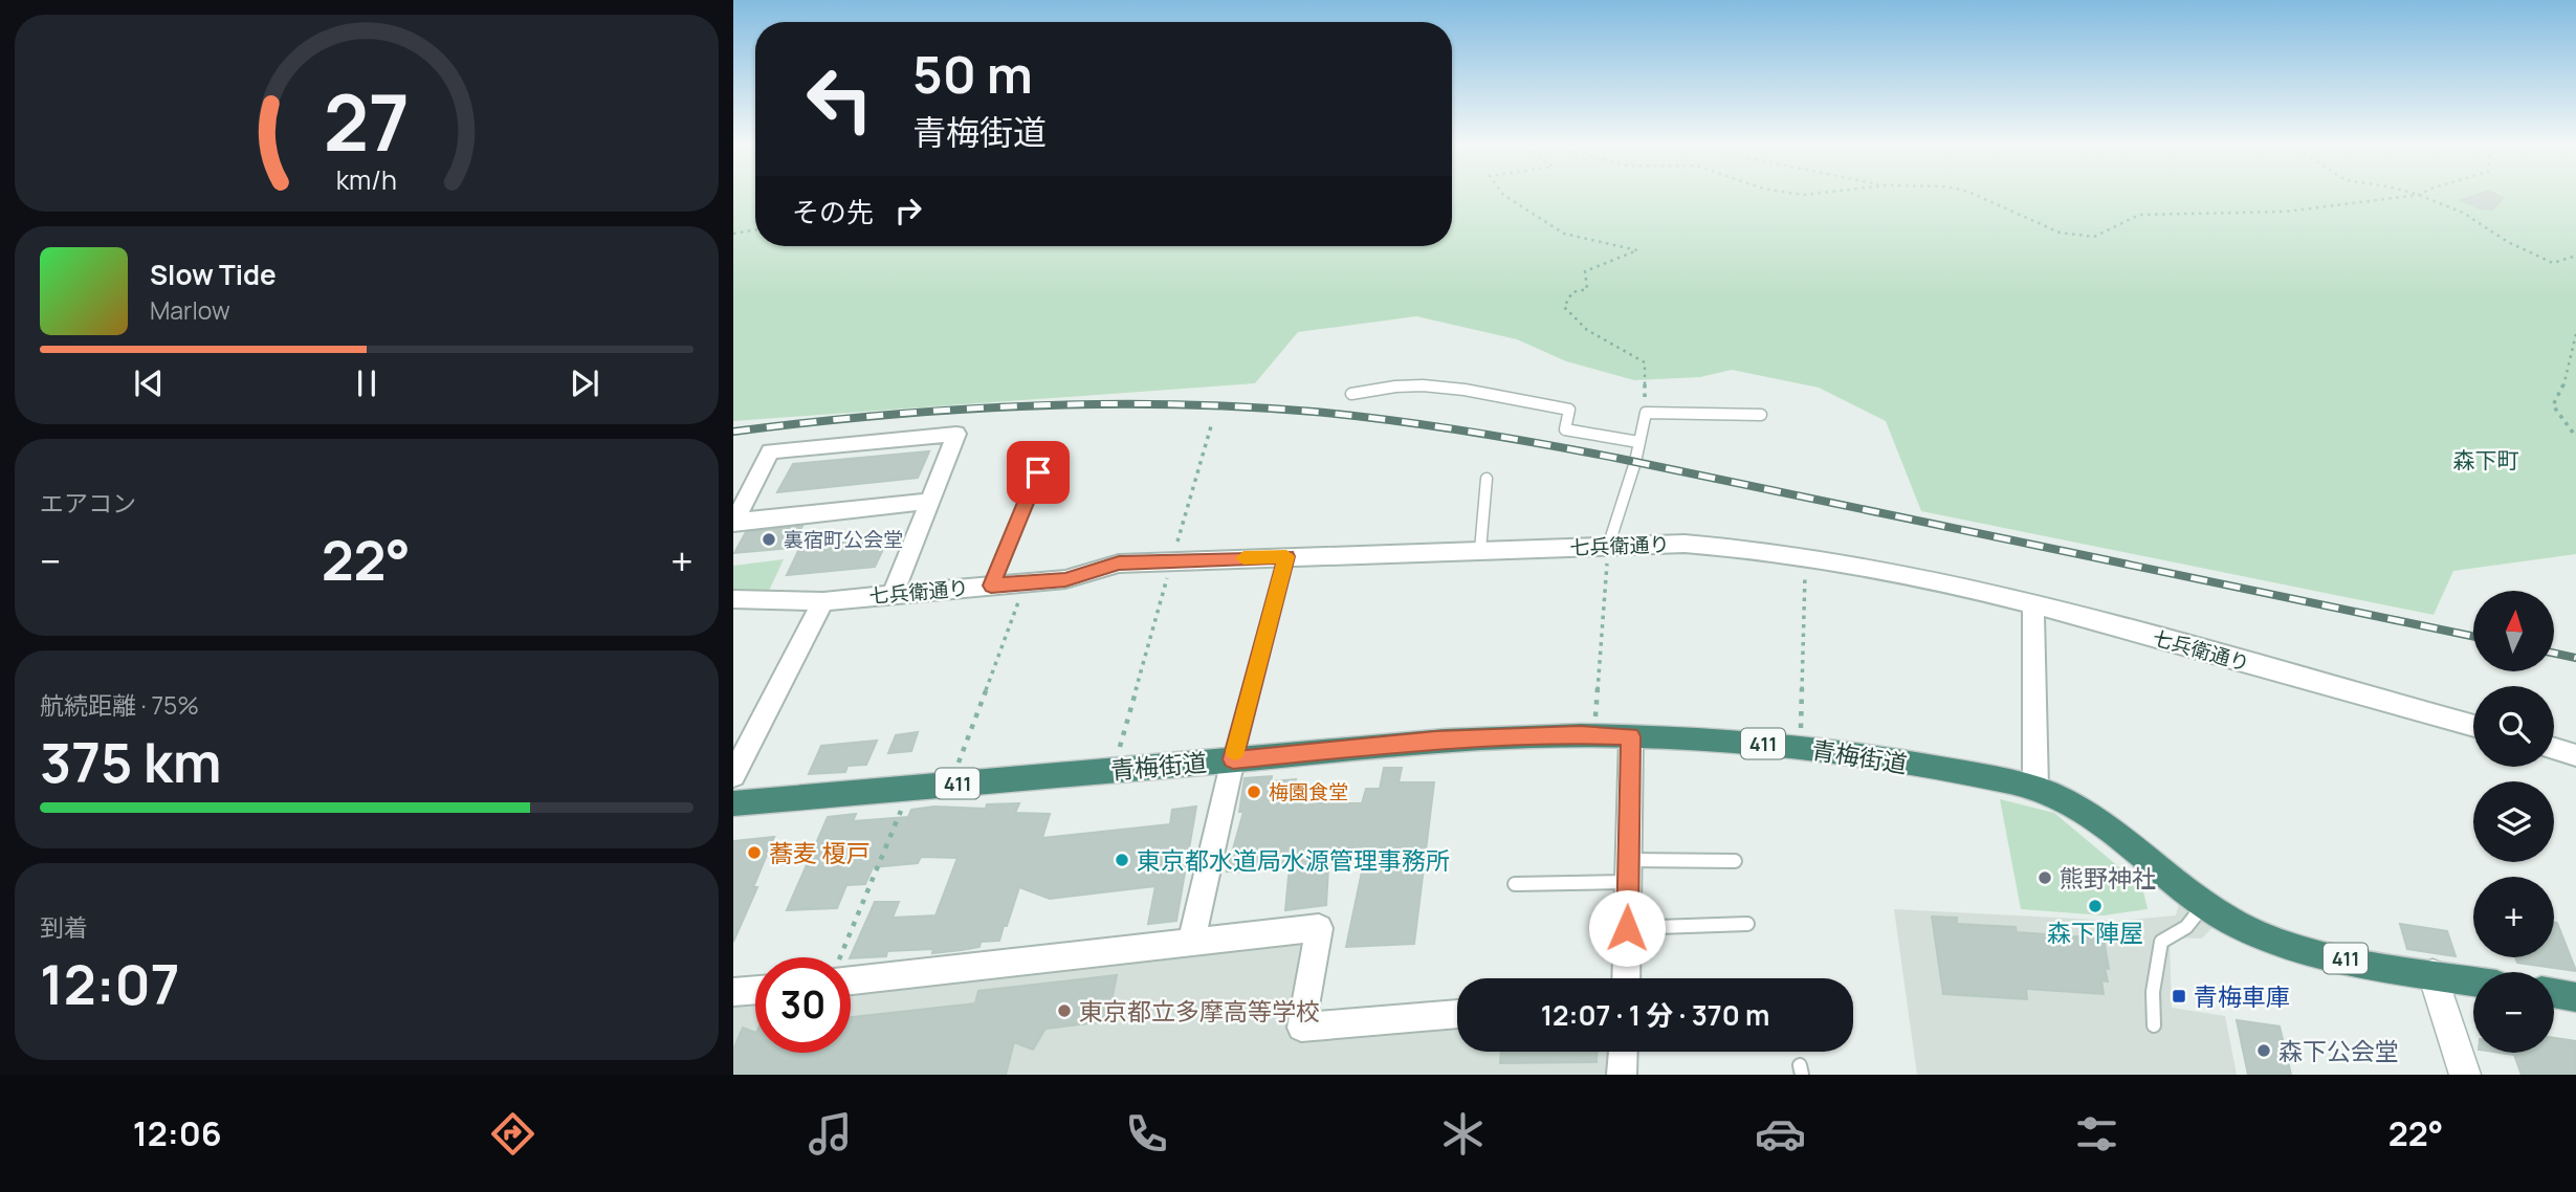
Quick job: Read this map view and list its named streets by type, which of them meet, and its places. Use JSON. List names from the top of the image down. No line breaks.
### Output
{"streets":{"highway":["411","青梅街道"],"street":["七兵衛通り"]},"districts":["森下町"],"places":{"other":["裏宿町公会堂","梅園食堂","蕎麦 榎戸","東京都水道局水源管理事務所","熊野神社","森下陣屋","東京都立多摩高等学校","森下公会堂"],"transit":["青梅車庫"]},"north":"top","page":{"turn":["50 m","青梅街道"],"then":"その先","song":["Slow Tide","Marlow"],"tile":["エアコン",["航続距離 · 75%","375 km"],["到着","12:07"]],"heat":["−","22°","+"],"map_buttons":["+","−"],"limit":"30","trip":"12:07 · 1 分 · 370 m","tabs":["12:06","22°"],"gauge":["27","km/h"]}}
